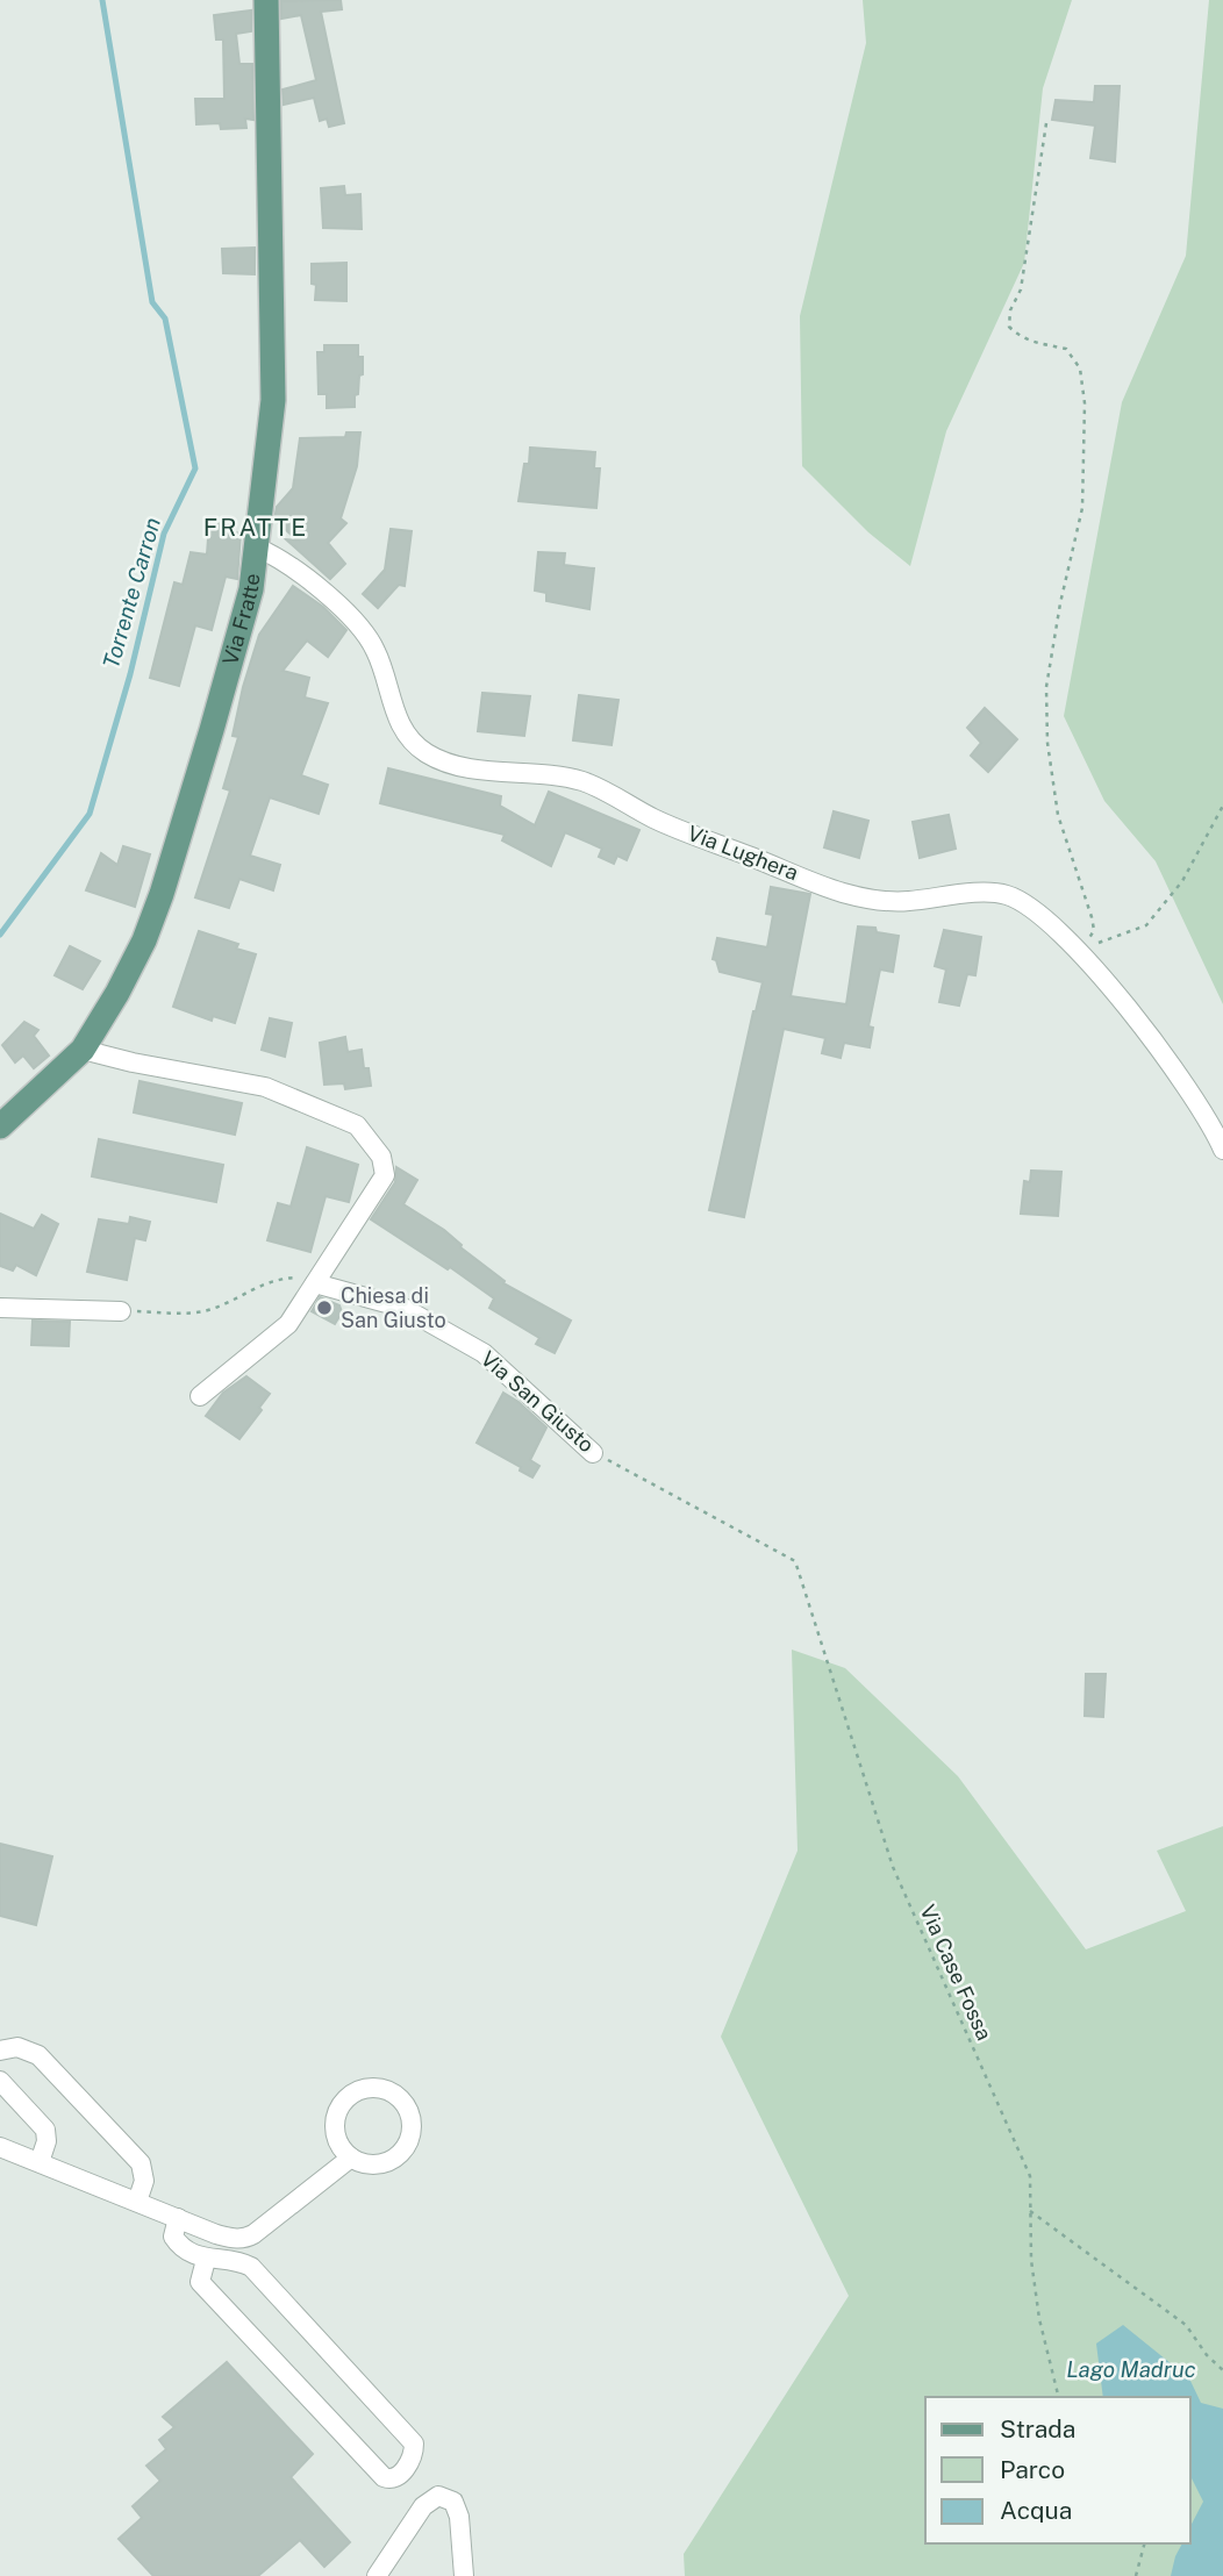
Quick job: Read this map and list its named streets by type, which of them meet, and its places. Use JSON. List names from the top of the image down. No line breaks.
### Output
{"streets":{"main road":["Via Fratte"],"street":["Via Lughera","Via San Giusto"],"path":["Via Case Fossa"]},"crossings":[["Via Fratte","Via Lughera"],["Via San Giusto","Via Case Fossa"]],"districts":["FRATTE"],"water":["Torrente Carron","Lago Madruc"],"places":["Chiesa di San Giusto"],"legend":["Strada","Parco","Acqua"]}
